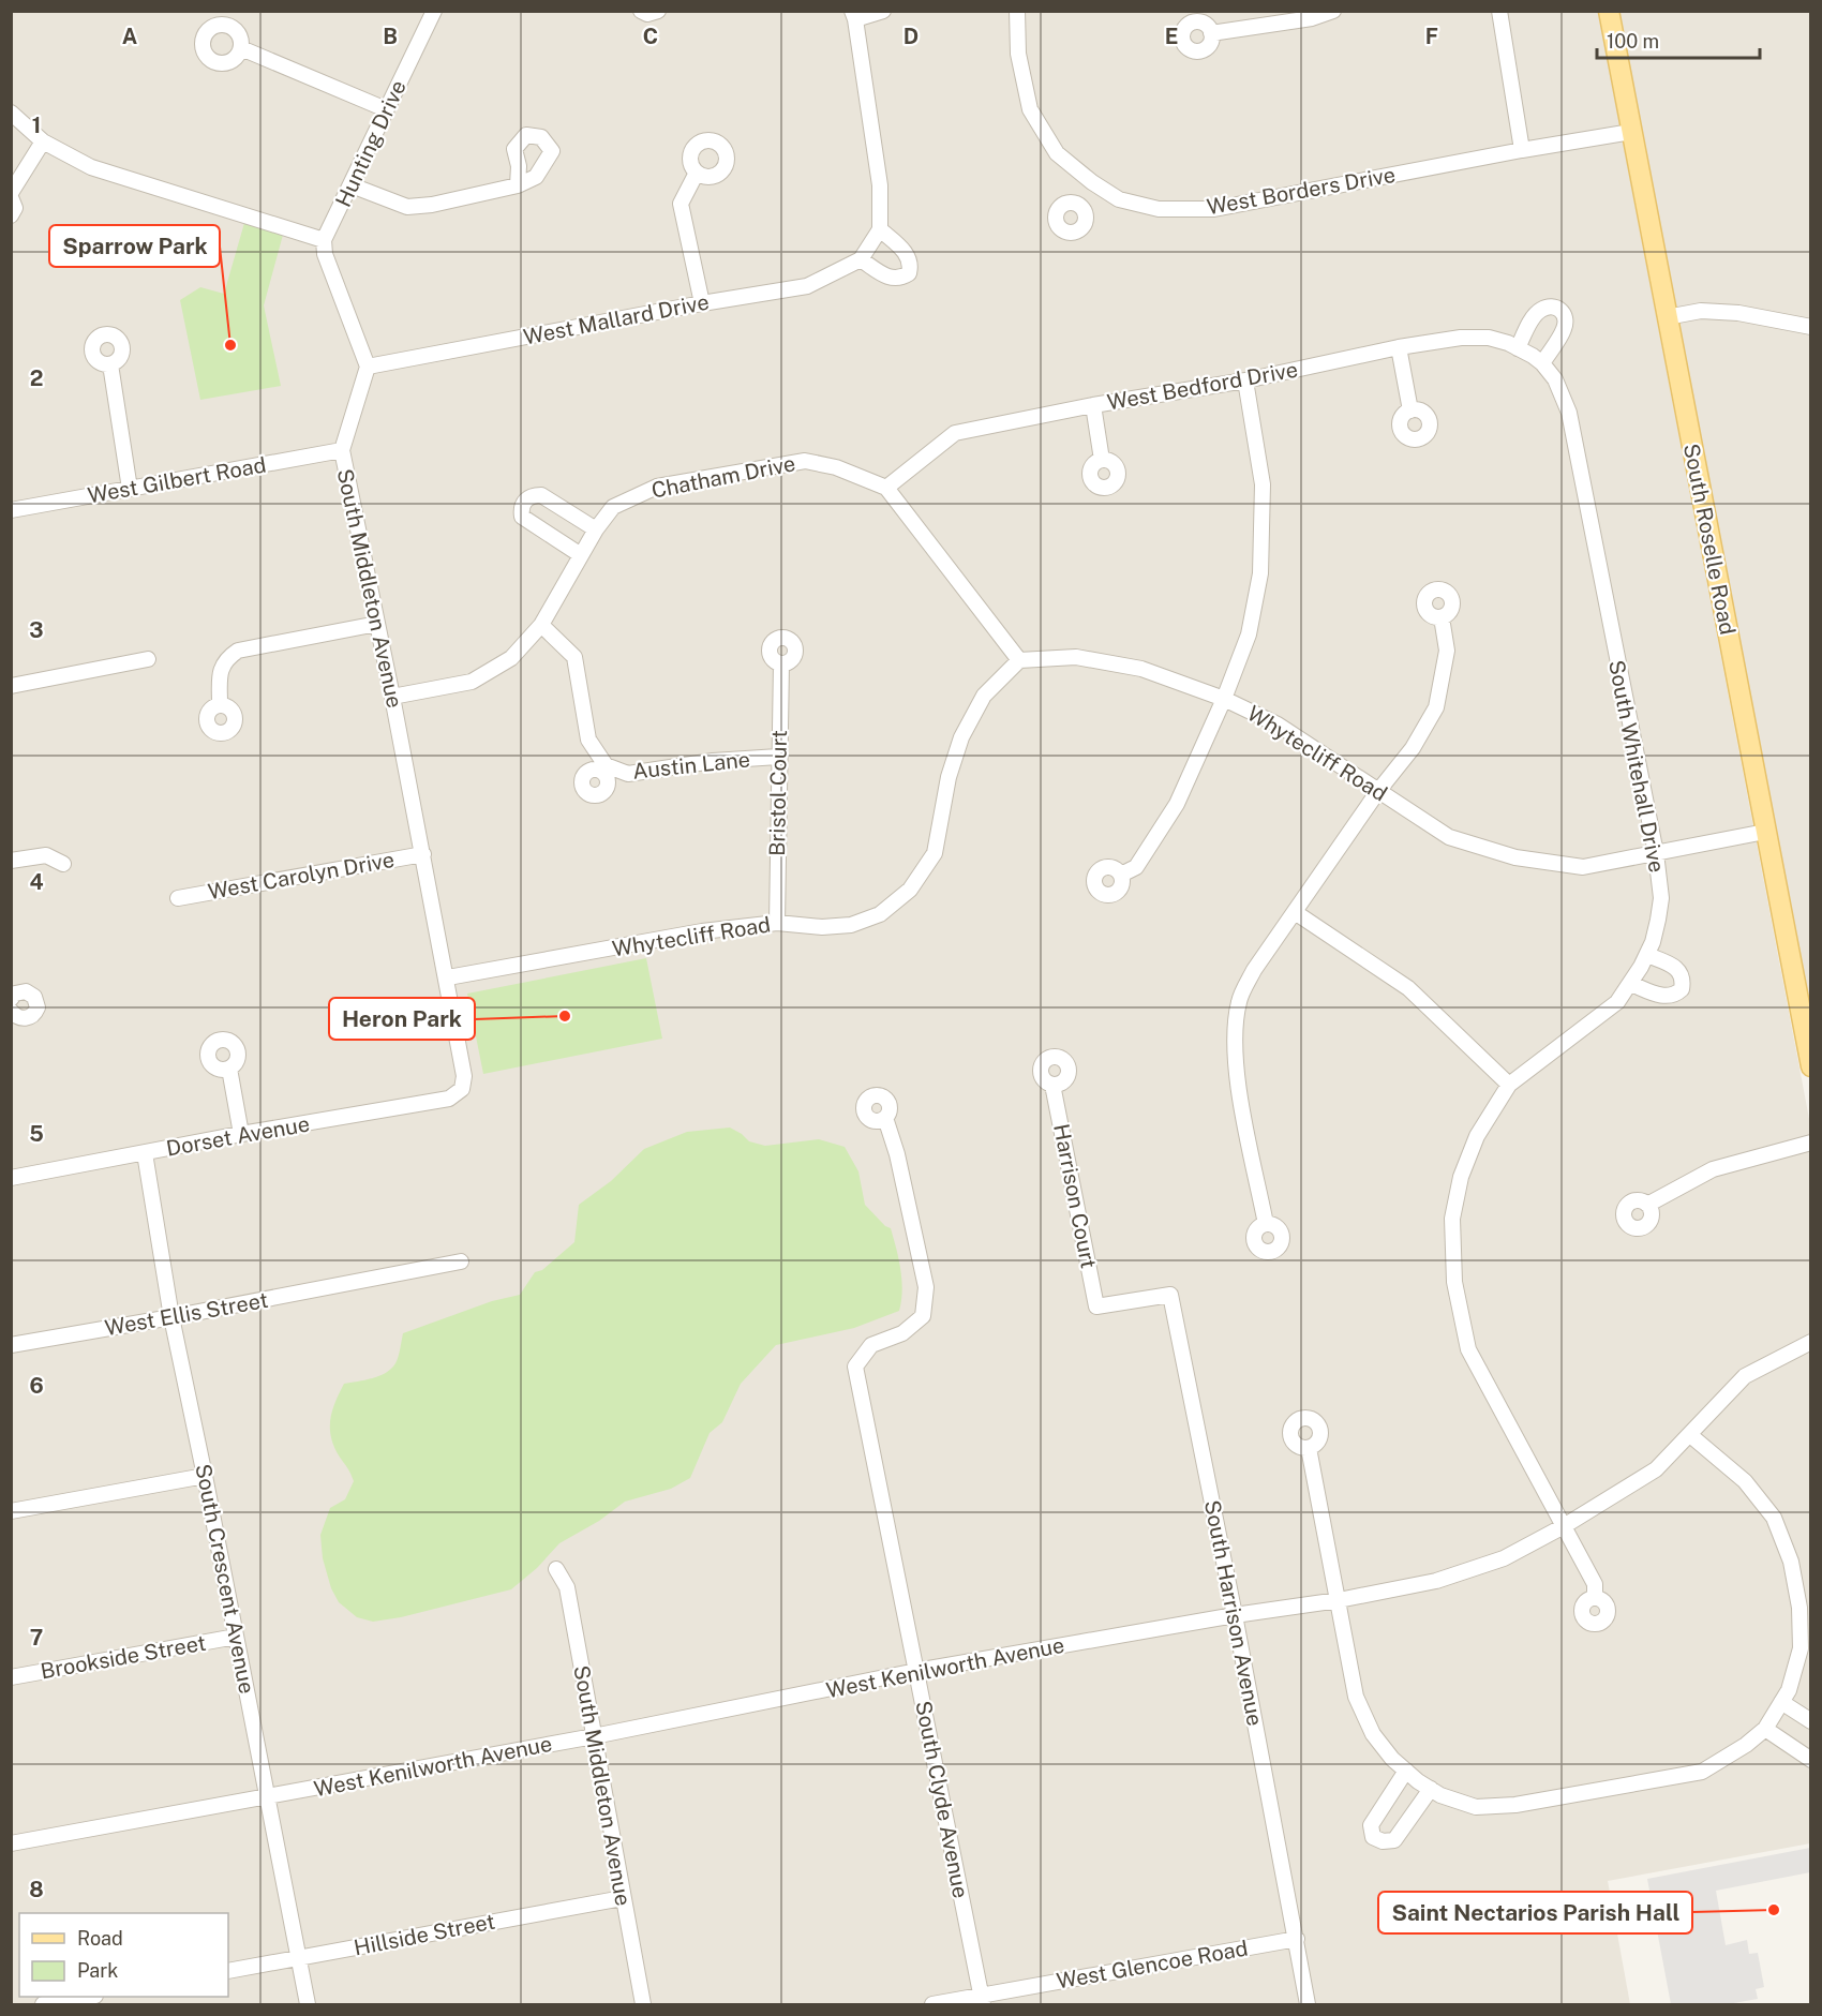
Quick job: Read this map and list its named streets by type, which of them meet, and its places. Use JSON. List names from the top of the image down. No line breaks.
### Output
{"streets":{"main road":["South Roselle Road"],"street":["Hunting Drive","West Borders Drive","West Mallard Drive","West Bedford Drive","Chatham Drive","West Gilbert Road","South Middleton Avenue","Whytecliff Road","Austin Lane","South Whitehall Drive","Bristol Court","West Carolyn Drive","Dorset Avenue","Harrison Court","West Ellis Street","South Crescent Avenue","South Harrison Avenue","Brookside Street","West Kenilworth Avenue","South Clyde Avenue","Hillside Street","West Glencoe Road"]},"crossings":[["West Borders Drive","South Roselle Road"],["West Mallard Drive","South Middleton Avenue"],["West Bedford Drive","Chatham Drive"],["West Bedford Drive","South Whitehall Drive"],["Chatham Drive","South Middleton Avenue"],["Chatham Drive","Austin Lane"],["West Gilbert Road","South Middleton Avenue"],["South Roselle Road","Whytecliff Road"],["South Middleton Avenue","Whytecliff Road"],["South Middleton Avenue","West Carolyn Drive"],["South Middleton Avenue","Dorset Avenue"],["South Middleton Avenue","West Kenilworth Avenue"],["South Middleton Avenue","Hillside Street"],["Whytecliff Road","South Whitehall Drive"],["Whytecliff Road","Bristol Court"],["Austin Lane","Bristol Court"],["South Whitehall Drive","West Kenilworth Avenue"],["Dorset Avenue","South Crescent Avenue"],["Harrison Court","South Harrison Avenue"],["West Ellis Street","South Crescent Avenue"],["South Crescent Avenue","Brookside Street"],["South Crescent Avenue","West Kenilworth Avenue"],["South Crescent Avenue","Hillside Street"],["South Harrison Avenue","West Kenilworth Avenue"],["South Harrison Avenue","West Glencoe Road"],["West Kenilworth Avenue","South Clyde Avenue"],["South Clyde Avenue","West Glencoe Road"]],"places":["Sparrow Park","Heron Park","Saint Nectarios Parish Hall"],"legend":["Road","Park"],"scale_bar":"100 m","grid":{"columns":["A","B","C","D","E","F"],"rows":["1","2","3","4","5","6","7","8"]}}
